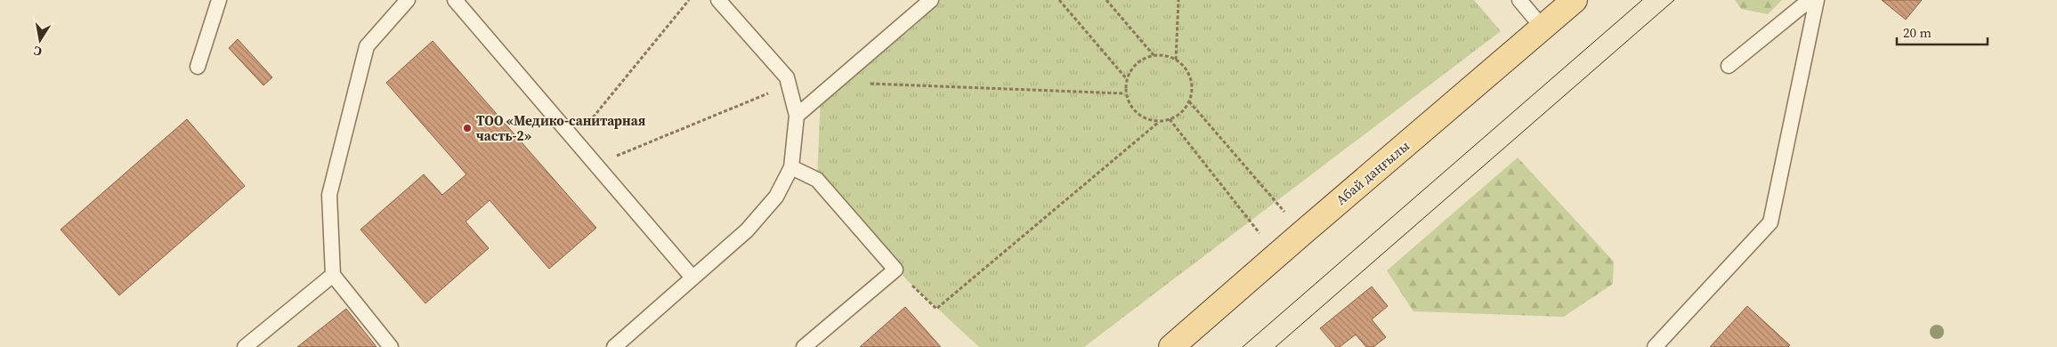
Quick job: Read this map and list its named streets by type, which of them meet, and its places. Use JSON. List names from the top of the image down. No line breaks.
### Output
{"streets":{"main road":["Абай даңғылы"]},"places":["ТОО «Медико-санитарная часть-2»"],"scale_bar":"20 m","north":"bottom"}
